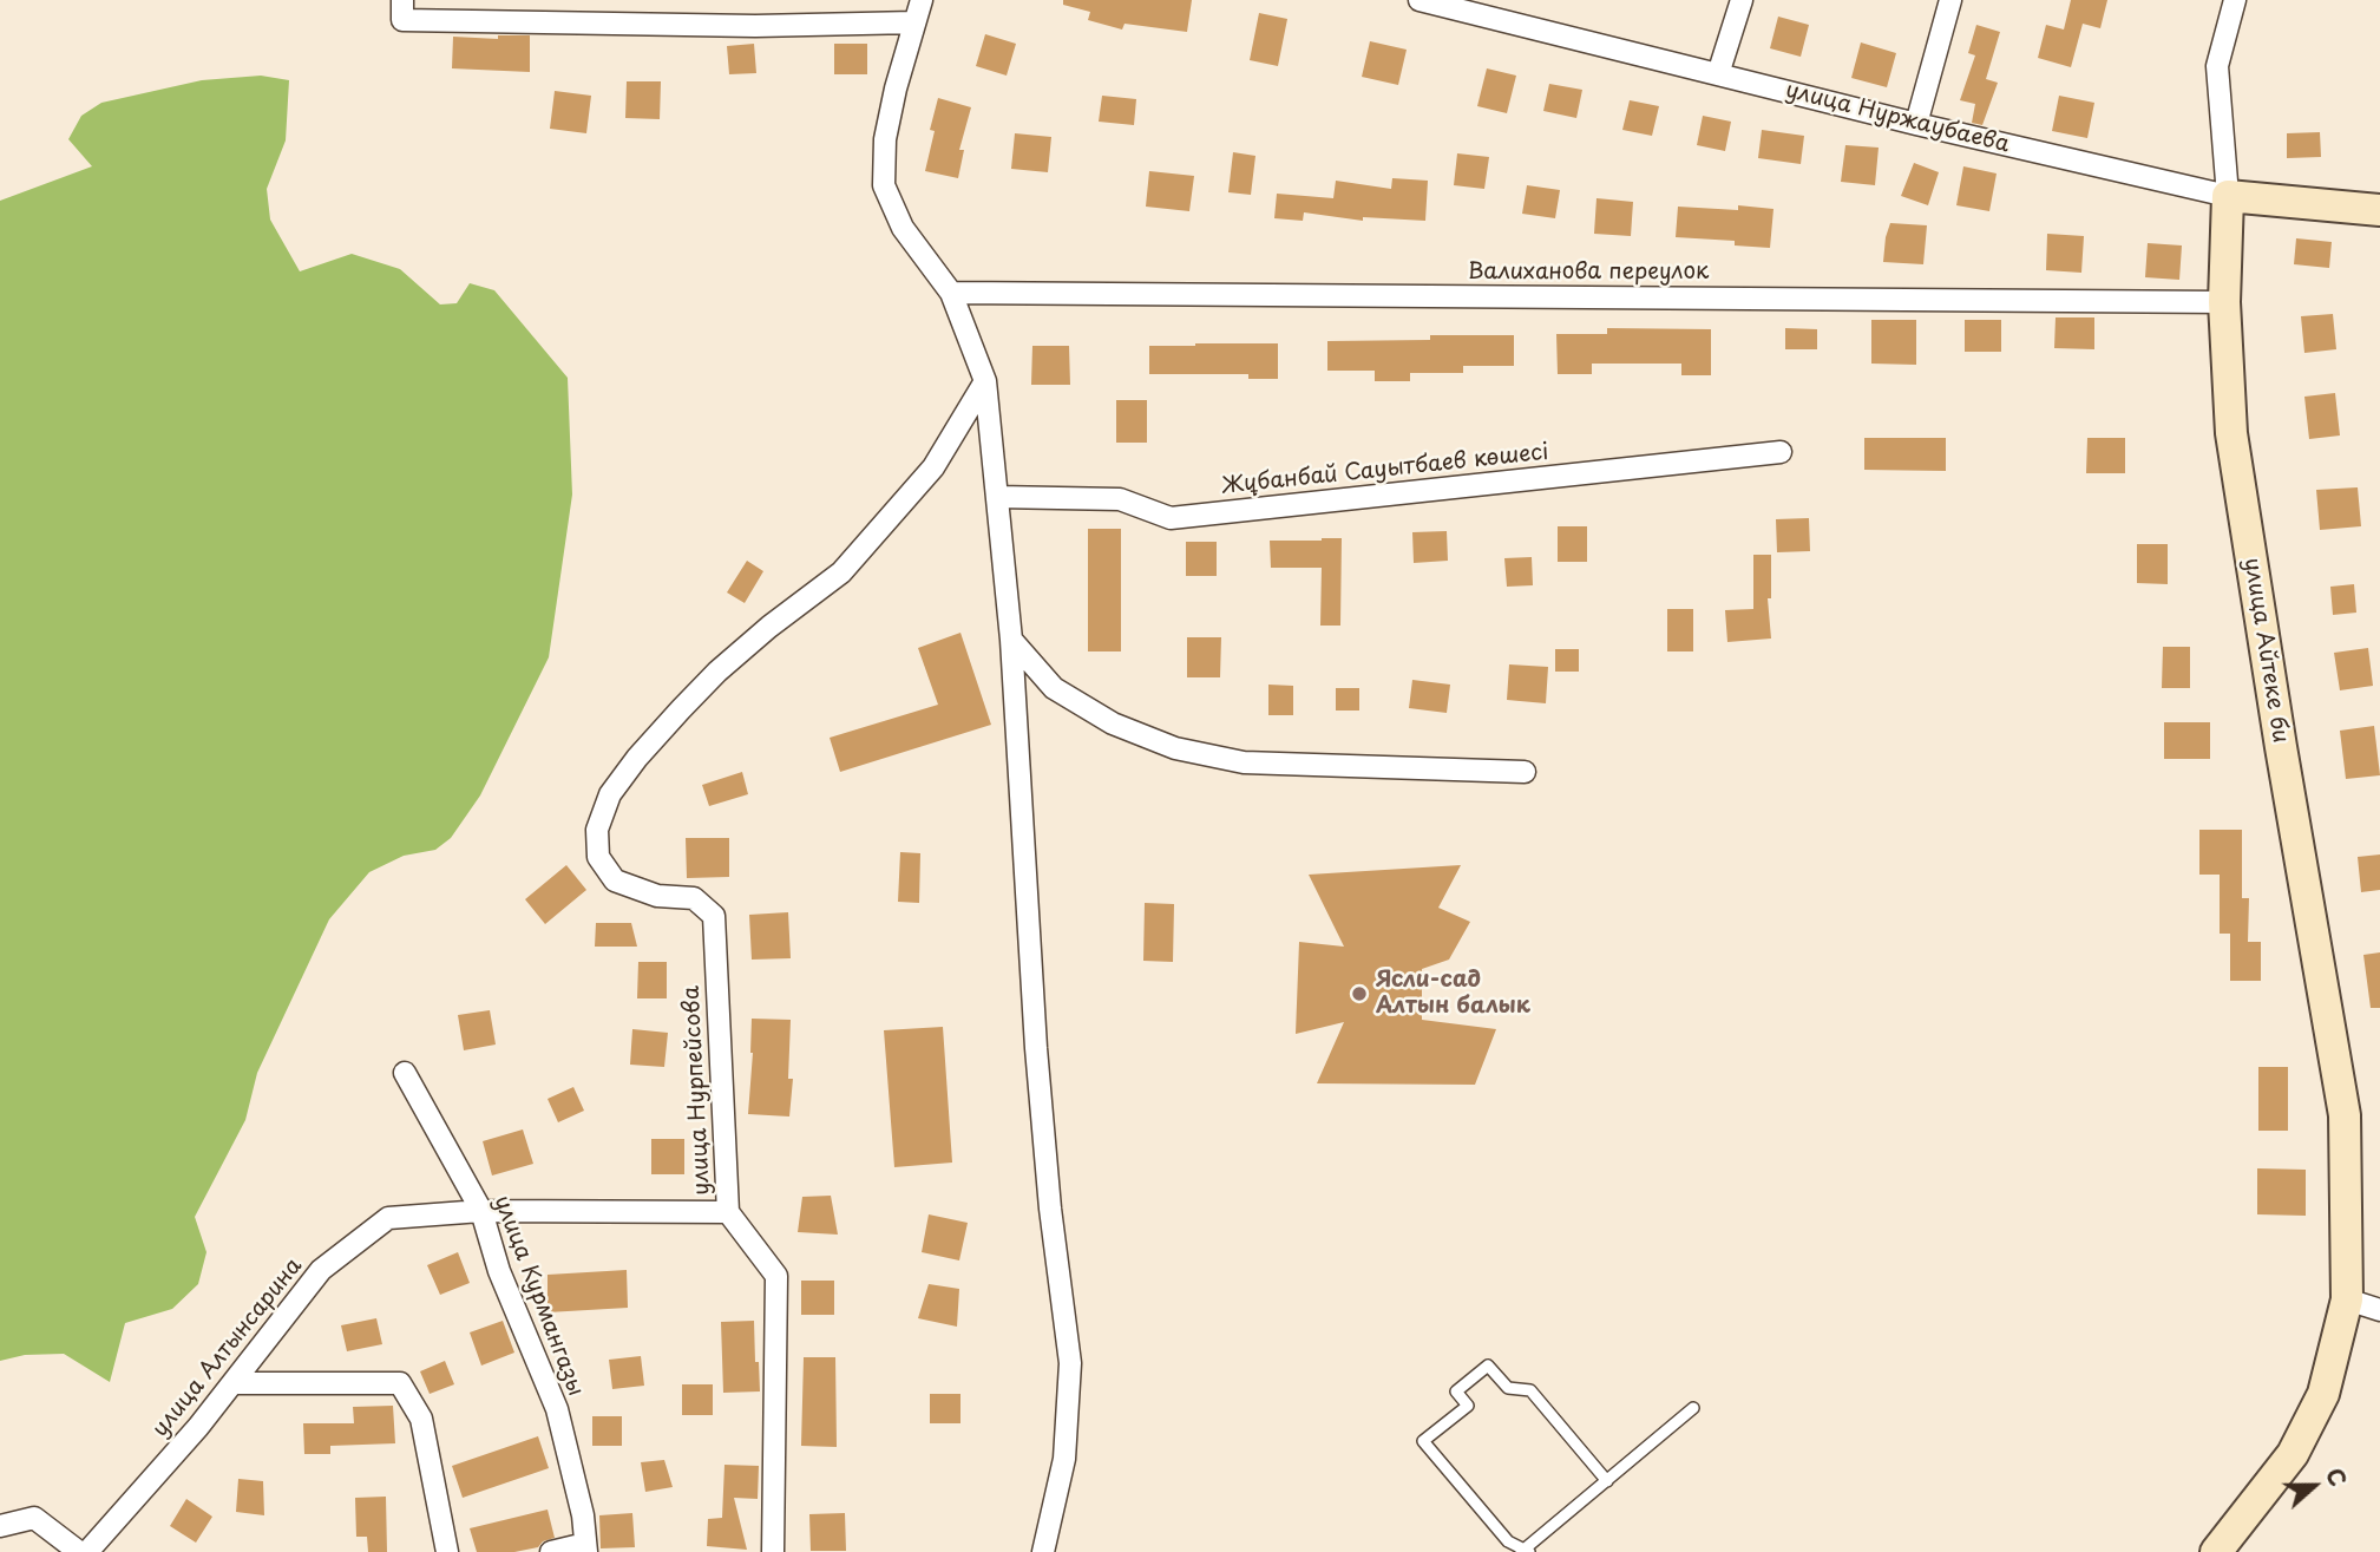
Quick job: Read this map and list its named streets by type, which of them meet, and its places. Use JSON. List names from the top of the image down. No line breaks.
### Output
{"streets":{"street":["улица Нуржаубаева","Валиханова переулок","Жұбанбай Сауытбаев көшесі","улица Айтеке би","улица Нурпейсова","улица Курмангазы","улица Алтынсарина"]},"crossings":[["улица Нуржаубаева","улица Айтеке би"],["Валиханова переулок","улица Айтеке би"],["улица Нурпейсова","улица Алтынсарина"],["улица Курмангазы","улица Алтынсарина"]],"places":["Ясли-сад Алтын балык"],"north":"right"}
